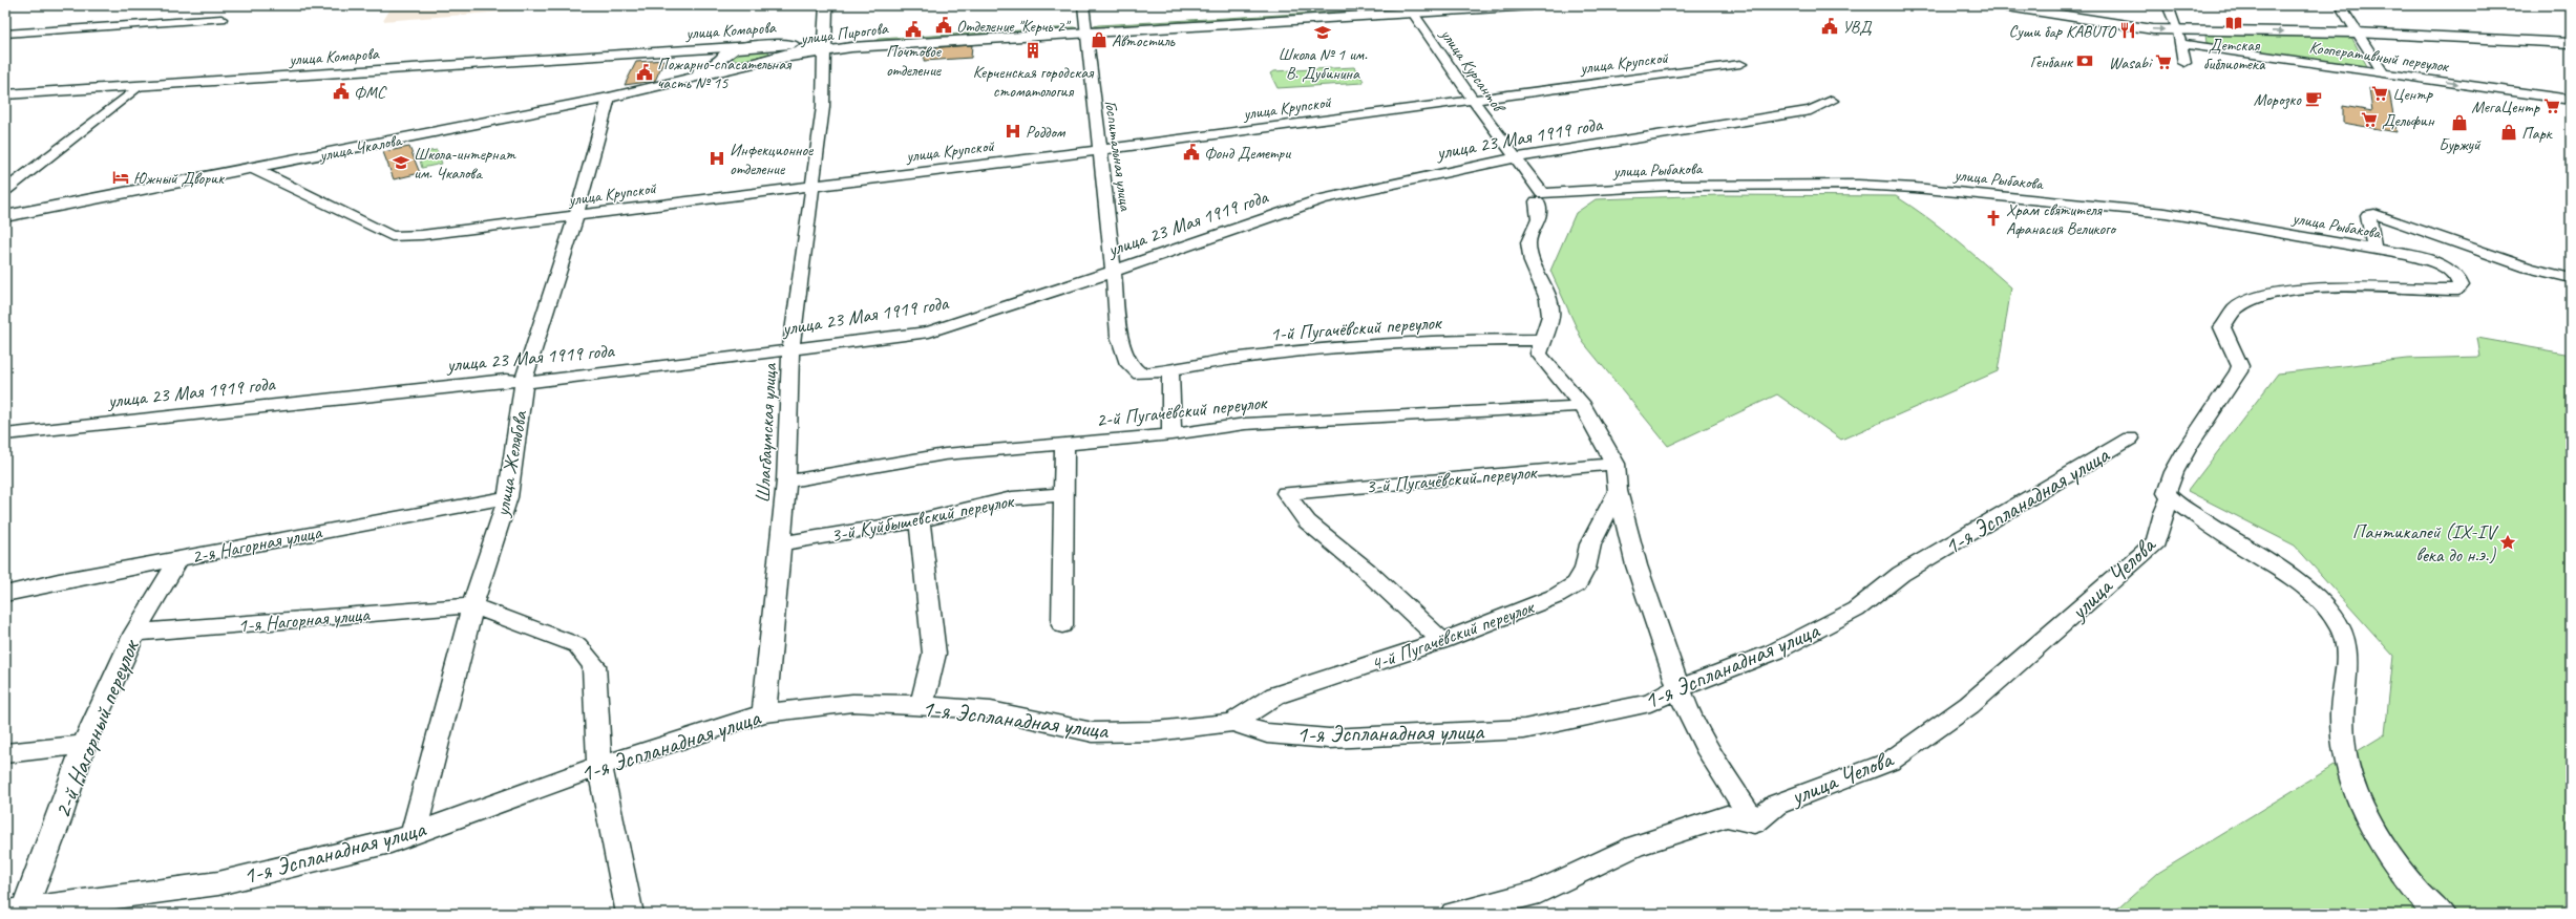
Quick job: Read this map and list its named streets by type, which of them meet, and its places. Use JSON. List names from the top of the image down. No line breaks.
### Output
{"streets":{"main road":["улица Комарова","улица Пирогова","улица Чкалова","Шлагбаумская улица"],"street":["Кооперативный переулок","улица Крупской","улица Курсантов","улица 23 Мая 1919 года","Госпитальная улица","улица Рыбакова","1-й Пугачёвский переулок","2-й Пугачёвский переулок","улица Желябова","3-й Пугачёвский переулок","1-я Эспланадная улица","3-й Куйбышевский переулок","2-я Нагорная улица","улица Челова","1-я Нагорная улица","4-й Пугачёвский переулок","2-й Нагорный переулок"]},"crossings":[["улица Комарова","улица Пирогова"],["улица Комарова","улица Чкалова"],["улица Комарова","Шлагбаумская улица"],["улица Пирогова","улица Курсантов"],["улица Пирогова","улица Чкалова"],["улица Пирогова","Госпитальная улица"],["улица Пирогова","Шлагбаумская улица"],["улица Крупской","улица Курсантов"],["улица Крупской","улица Чкалова"],["улица Крупской","Госпитальная улица"],["улица Крупской","Шлагбаумская улица"],["улица Крупской","улица Желябова"],["улица Курсантов","улица 23 Мая 1919 года"],["улица Курсантов","улица Рыбакова"],["улица 23 Мая 1919 года","Госпитальная улица"],["улица 23 Мая 1919 года","Шлагбаумская улица"],["улица 23 Мая 1919 года","улица Желябова"],["улица Чкалова","улица Желябова"],["Госпитальная улица","1-й Пугачёвский переулок"],["улица Рыбакова","улица Челова"],["2-й Пугачёвский переулок","Шлагбаумская улица"],["Шлагбаумская улица","1-я Эспланадная улица"],["Шлагбаумская улица","3-й Куйбышевский переулок"],["улица Желябова","1-я Эспланадная улица"],["улица Желябова","2-я Нагорная улица"],["улица Желябова","1-я Нагорная улица"],["3-й Пугачёвский переулок","4-й Пугачёвский переулок"],["1-я Эспланадная улица","4-й Пугачёвский переулок"],["1-я Эспланадная улица","2-й Нагорный переулок"],["2-я Нагорная улица","2-й Нагорный переулок"],["1-я Нагорная улица","2-й Нагорный переулок"]],"one_way":["Кооперативный переулок"],"places":{"library":["Детская библиотека"],"public building":["Отделение \"Керчь 2\"","УВД","Почтовое отделение","Пожарно-спасательная часть № 15","ФМС","Фонд Деметри"],"restaurant":["Суши бар KABUTO"],"school or university":["Школа № 1 им. В. Дубинина","Школа-интернат им. Чкалова"],"shop":["Автостиль","Буржуй","Парк"],"building":["Керченская городская стоматология"],"bank":["Генбанк"],"supermarket":["Wasabi","Центр","МегаЦентр","Дельфин"],"cafe":["Морозко"],"hospital":["Роддом","Инфекционное отделение"],"hotel":["Южный Дворик"],"church":["Храм святителя Афанасия Великого"],"place":["Пантикапей (IX-IV века до н.э.)"]}}
